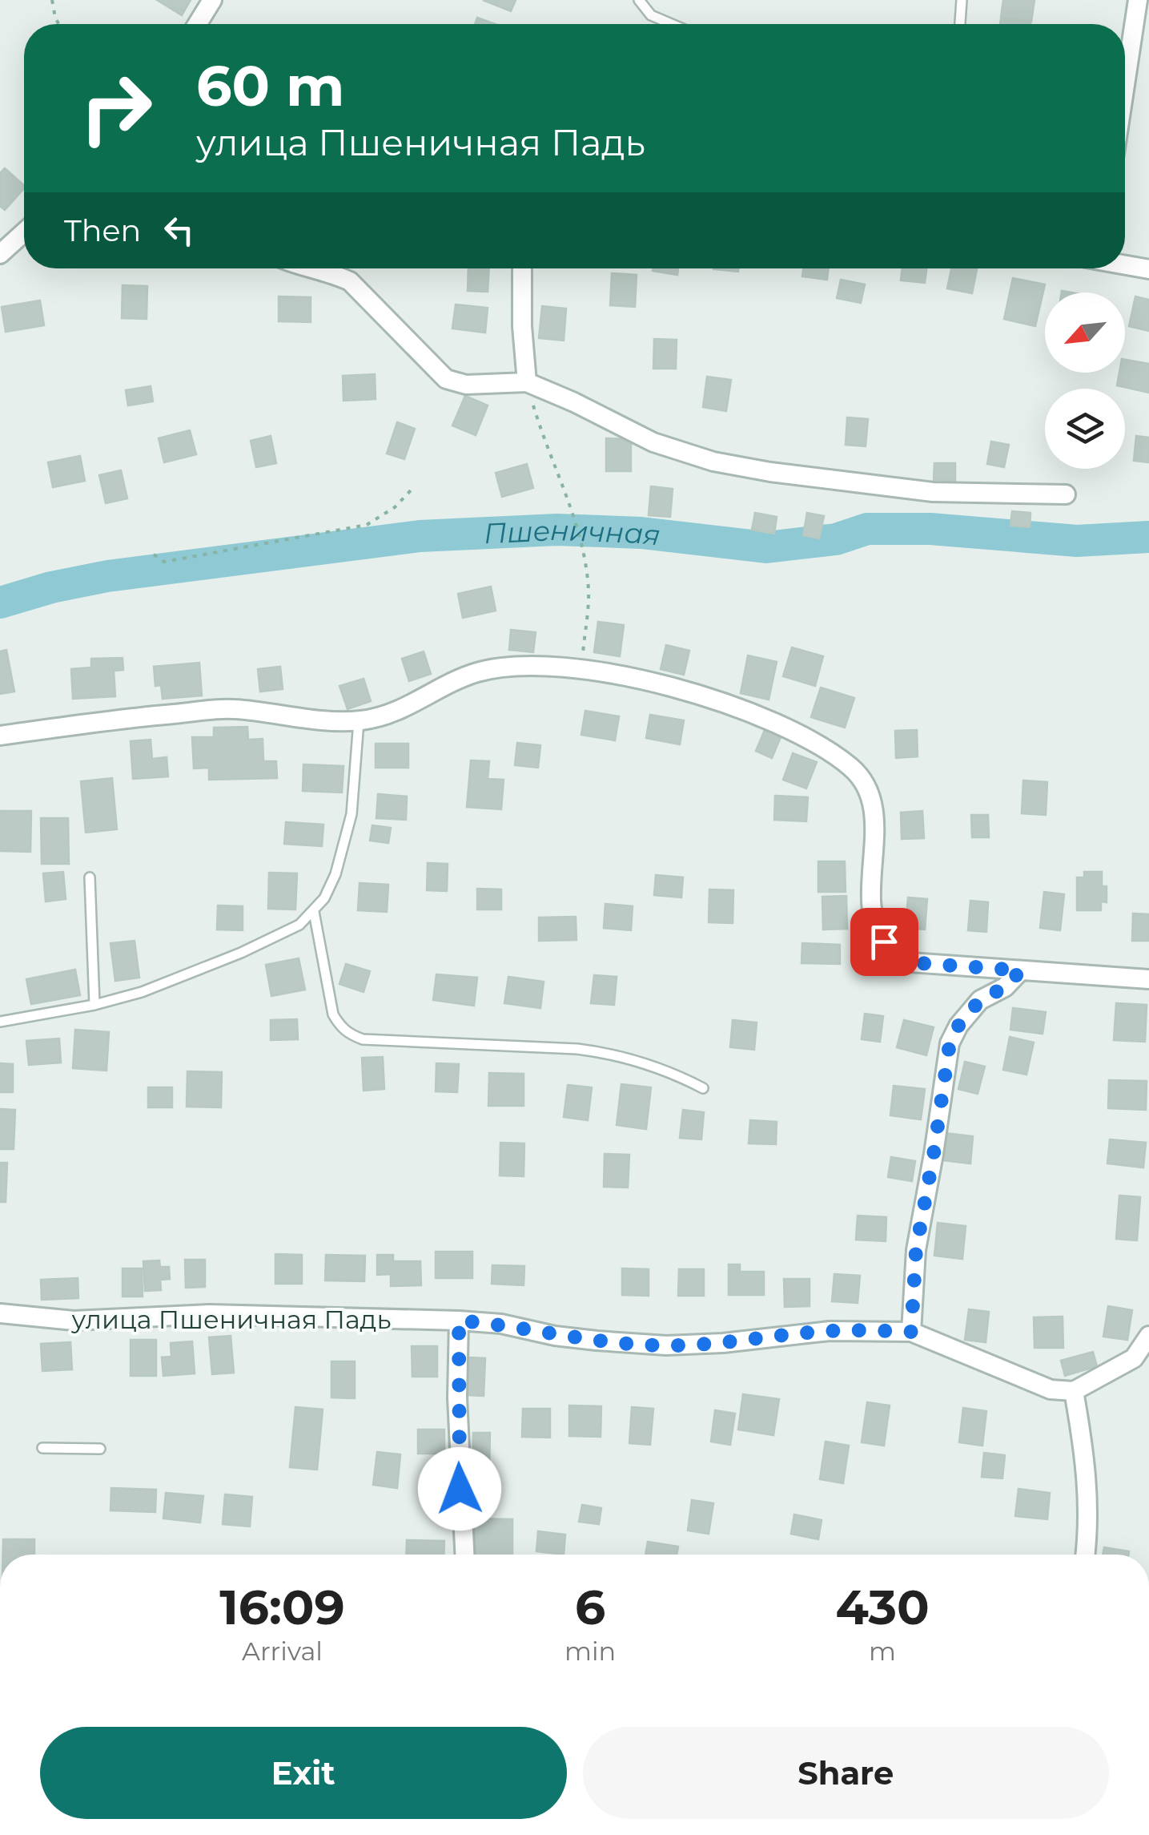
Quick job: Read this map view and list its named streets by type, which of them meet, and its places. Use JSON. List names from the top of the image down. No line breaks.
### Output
{"streets":{"street":["улица Пшеничная Падь"]},"water":["Пшеничная"],"north":"bottom left","page":{"turn":["60 m","улица Пшеничная Падь"],"then":"Then","eta":["16:09","Arrival","6","min","430","m"],"buttons":["Exit","Share"]}}
